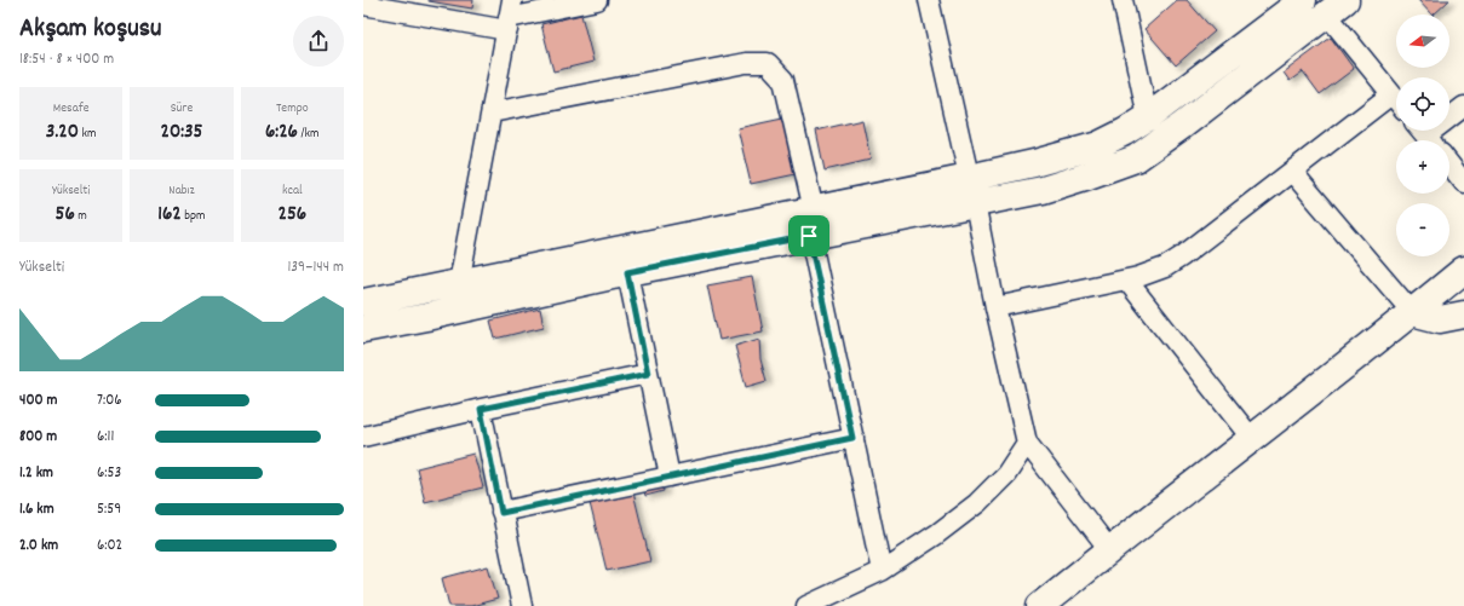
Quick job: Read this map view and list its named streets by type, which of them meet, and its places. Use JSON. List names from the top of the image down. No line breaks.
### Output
{"north":"left","page":{"heading":["Akşam koşusu","18:54 · 8 × 400 m"],"map_buttons":["+","−"],"stats":[["Mesafe","3.20 km"],["Süre","20:35"],["Tempo","6:26 /km"],["Yükselti","56 m"],["Nabız","162 bpm"],["kcal","256"]],"chart":["Yükselti","139–144 m"],"list":[{"name":"400 m","note":"7:06"},{"name":"800 m","note":"6:11"},{"name":"1.2 km","note":"6:53"},{"name":"1.6 km","note":"5:59"},{"name":"2.0 km","note":"6:02"}]}}
